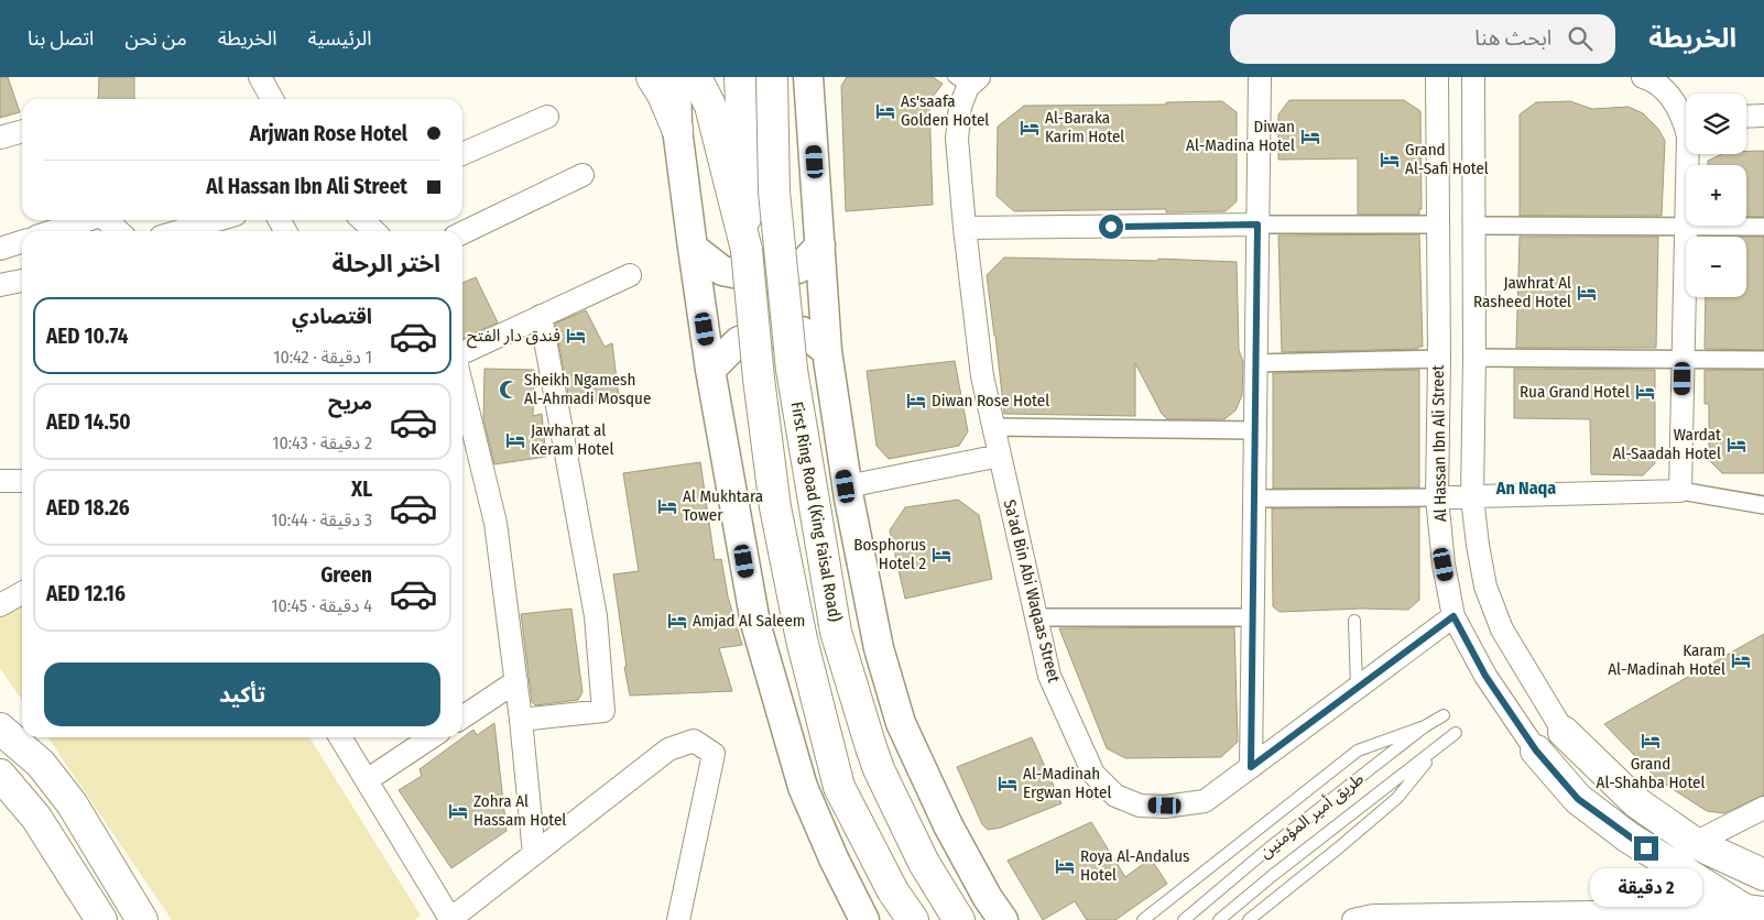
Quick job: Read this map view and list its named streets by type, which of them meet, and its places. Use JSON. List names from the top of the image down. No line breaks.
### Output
{"streets":{"main road":["Al Hassan Ibn Ali Street","First Ring Road (King Faisal Road)"],"street":["Sa'ad Bin Abi Waqaas Street"],"lane":["طريق أمير المؤمنين"]},"crossings":[["Al Hassan Ibn Ali Street","Sa'ad Bin Abi Waqaas Street"],["First Ring Road (King Faisal Road)","Sa'ad Bin Abi Waqaas Street"]],"districts":["An Naqa"],"places":{"hotel":["As'saafa Golden Hotel","Al-Baraka Karim Hotel","Diwan Al-Madina Hotel","Grand Al-Safi Hotel","Jawhrat Al Rasheed Hotel","فندق دار الفتح","Rua Grand Hotel","Diwan Rose Hotel","Jawharat al Keram Hotel","Wardat Al-Saadah Hotel","Al Mukhtara Tower","Bosphorus Hotel 2","Amjad Al Saleem","Karam Al-Madinah Hotel","Grand Al-Shahba Hotel","Al-Madinah Ergwan Hotel","Zohra Al Hassam Hotel","Roya Al-Andalus Hotel"],"mosque":["Sheikh Ngamesh Al-Ahmadi Mosque"]},"page":{"header":"الخريطة","search":"ابحث هنا","nav":["الرئيسية","الخريطة","من نحن","اتصل بنا"],"map_buttons":["+","−"],"banner":["Arjwan Rose Hotel","Al Hassan Ibn Ali Street"],"heading":"اختر الرحلة","list":[{"name":"اقتصادي","note":"1 دقيقة · 10:42","value":"AED 10.74"},{"name":"مريح","note":"2 دقيقة · 10:43","value":"AED 14.50"},{"name":"XL","note":"3 دقيقة · 10:44","value":"AED 18.26"},{"name":"Green","note":"4 دقيقة · 10:45","value":"AED 12.16"}],"buttons":"تأكيد","bubble":"2 دقيقة"}}
